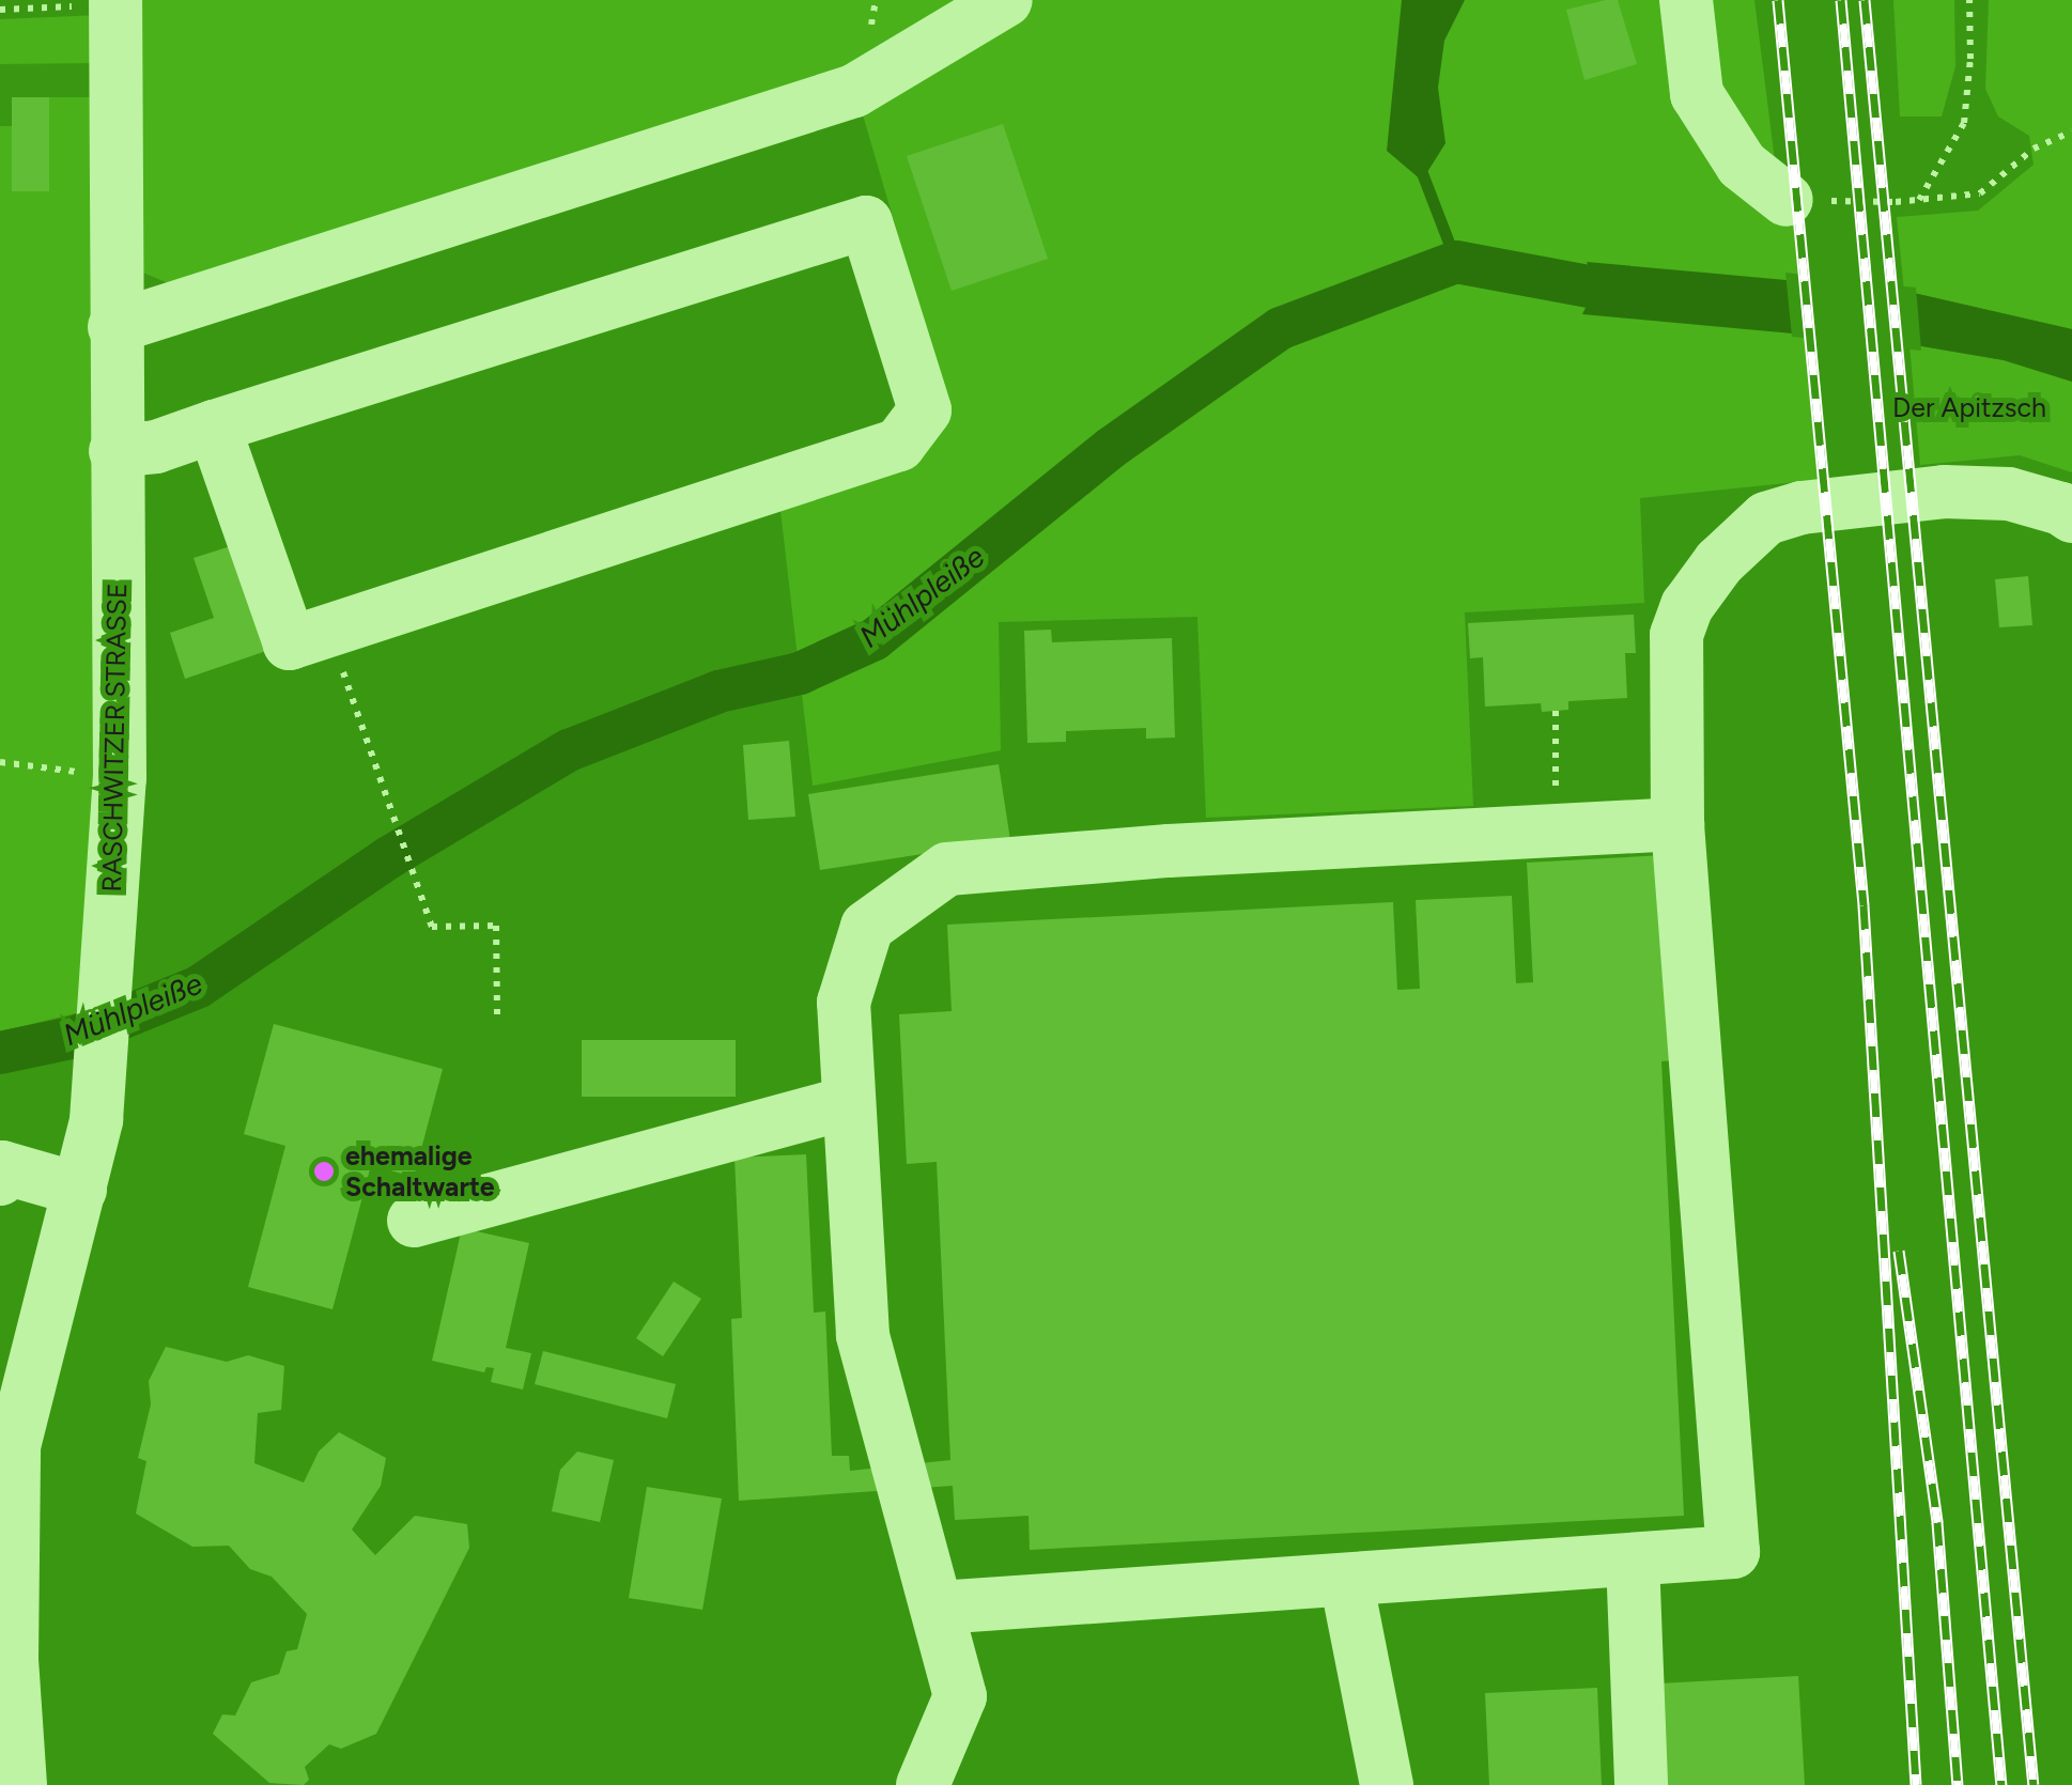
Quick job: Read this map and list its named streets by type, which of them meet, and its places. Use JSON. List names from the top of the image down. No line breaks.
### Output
{"streets":{"street":["RASCHWITZER STRASSE"]},"water":["Mühlpleiße"],"parks":["Der Apitzsch"],"places":["ehemalige Schaltwarte"]}
